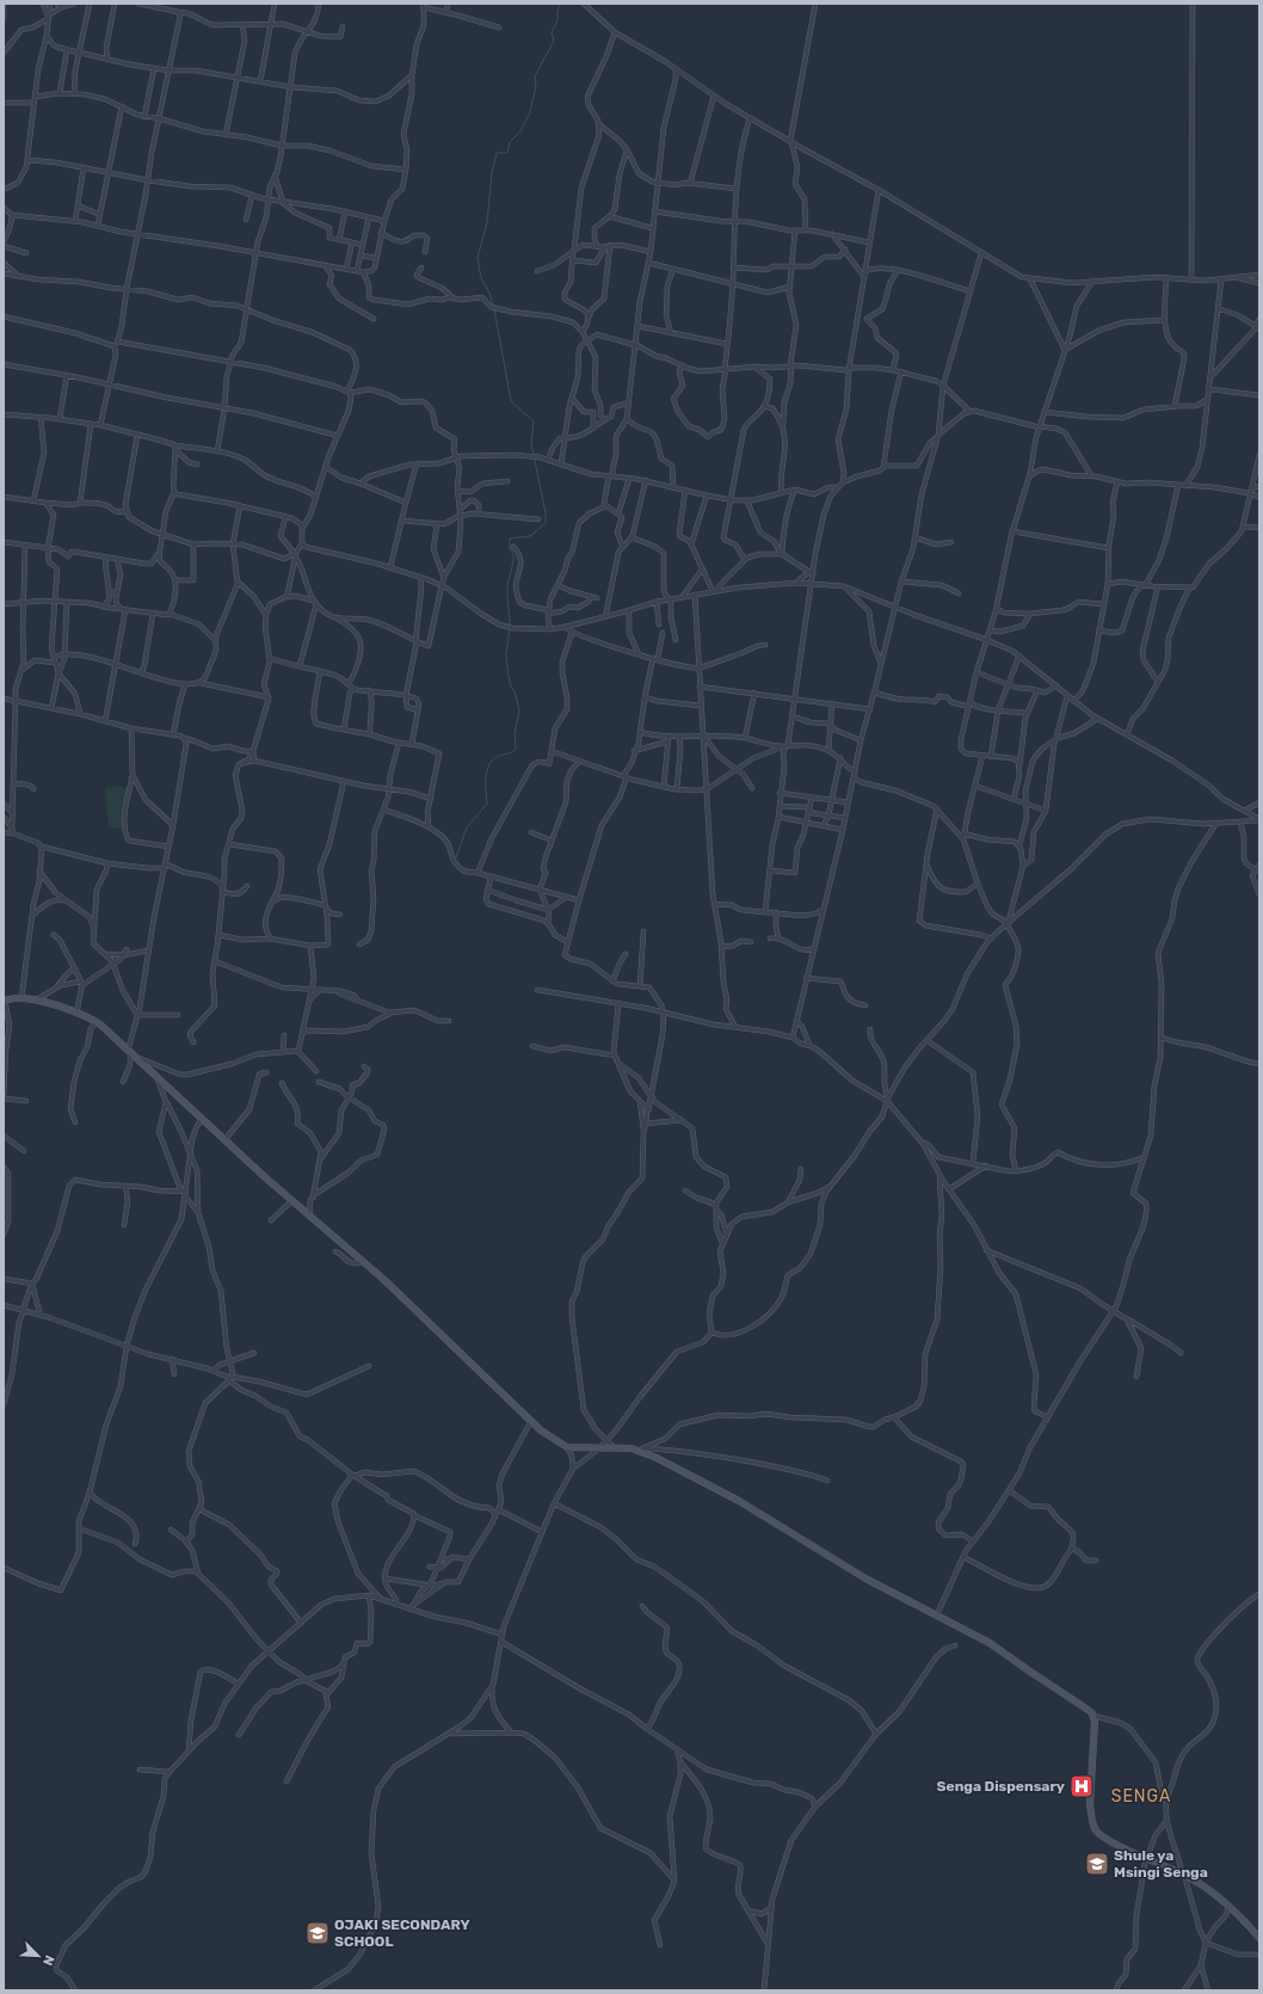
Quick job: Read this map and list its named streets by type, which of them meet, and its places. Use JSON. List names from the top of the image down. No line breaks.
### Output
{"districts":["SENGA"],"places":{"hospital":["Senga Dispensary"],"school or university":["Shule ya Msingi Senga","OJAKI SECONDARY SCHOOL"]},"north":"bottom right"}
